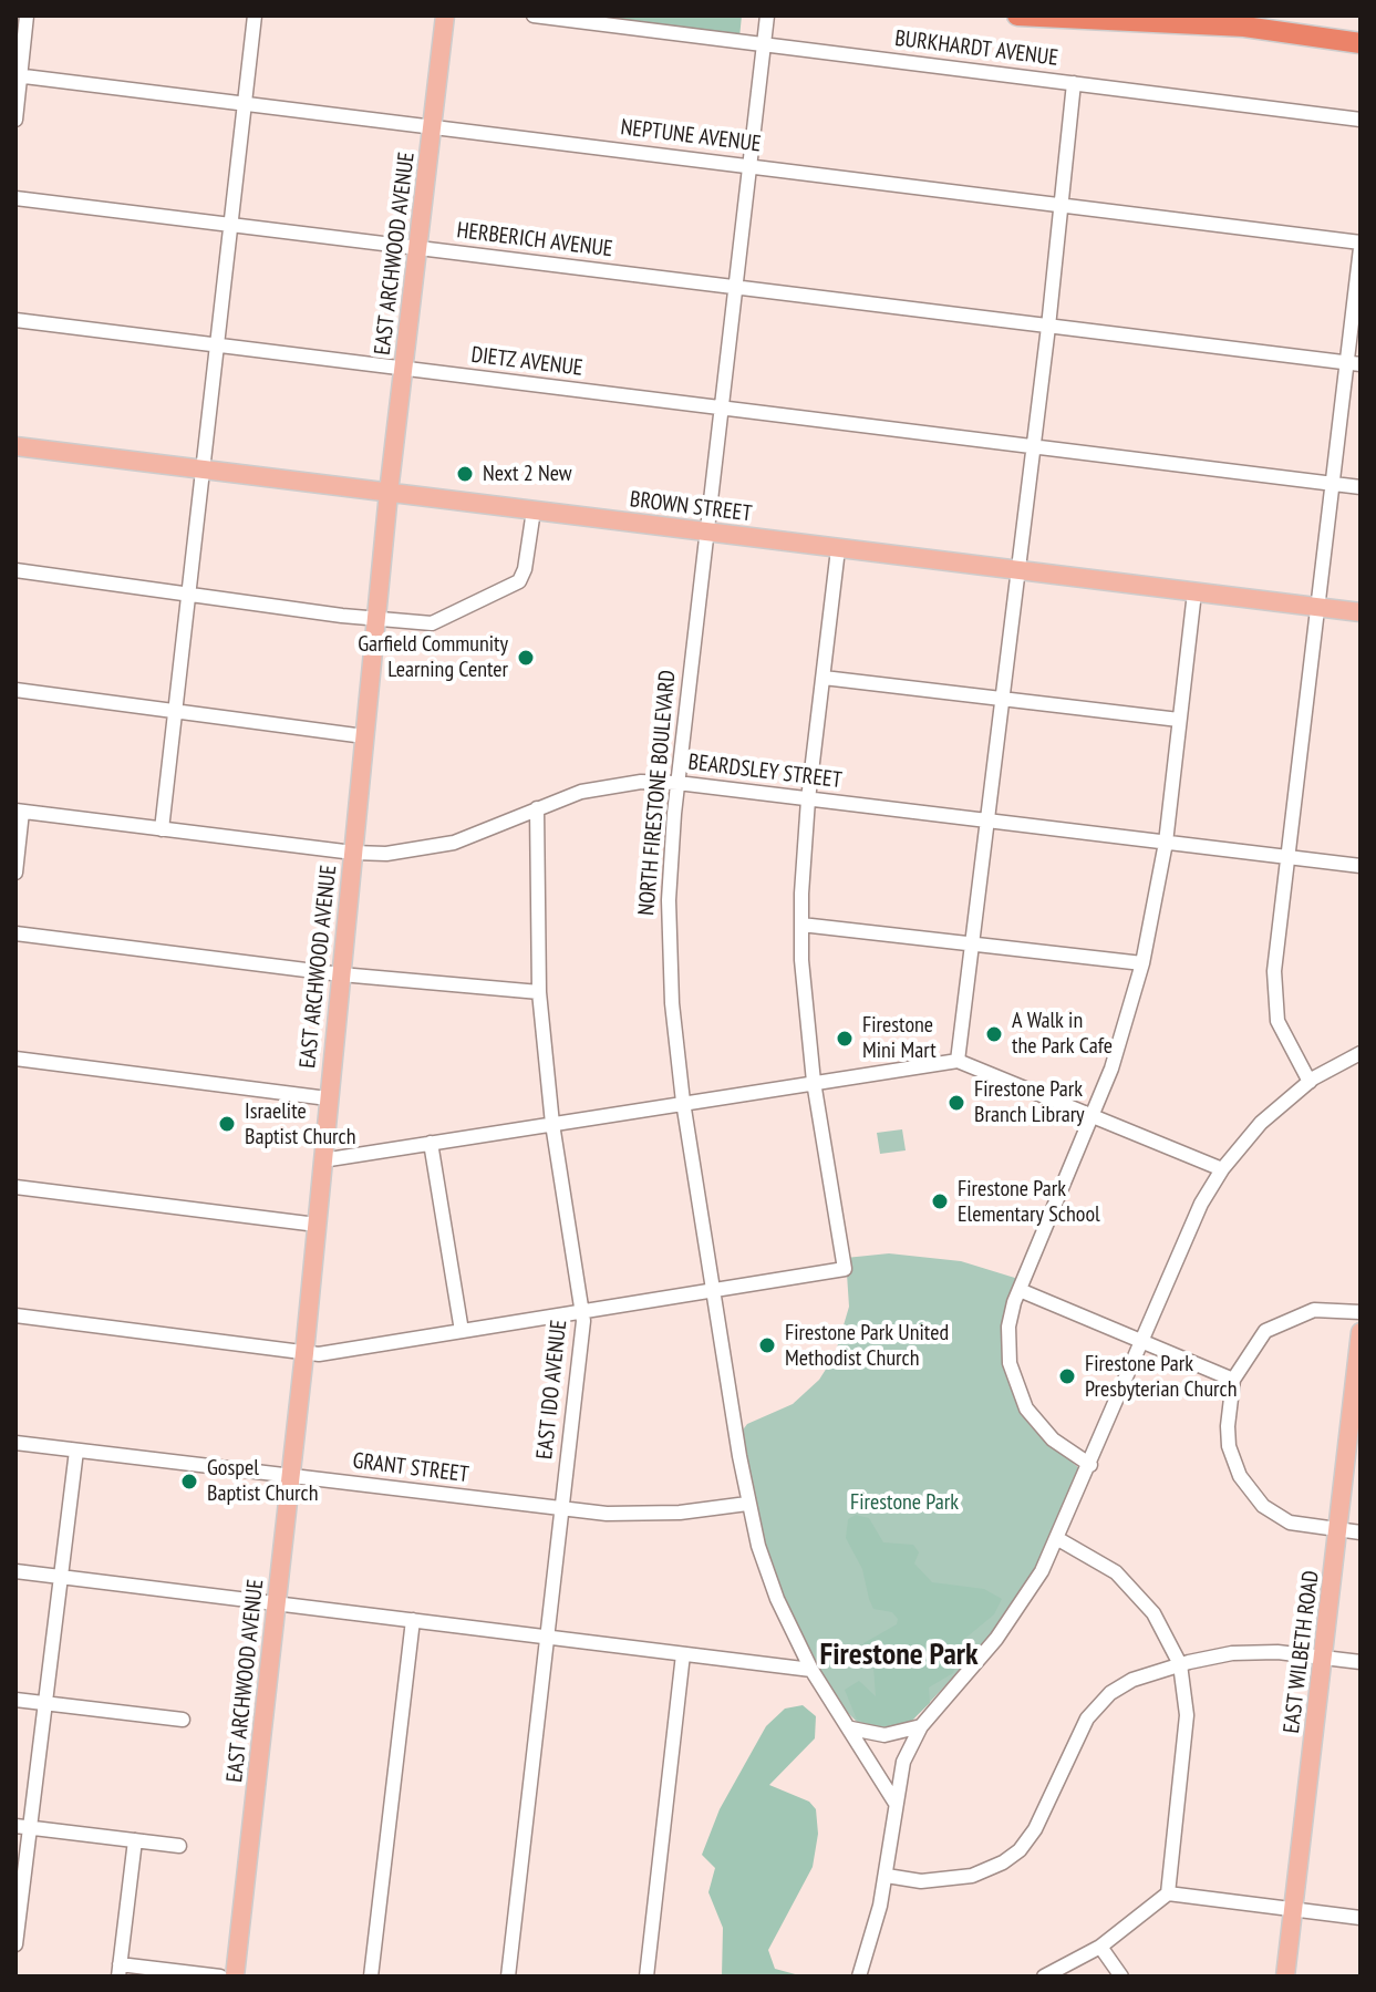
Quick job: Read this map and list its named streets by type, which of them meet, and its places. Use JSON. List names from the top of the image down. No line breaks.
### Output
{"streets":{"main road":["EAST ARCHWOOD AVENUE","BROWN STREET","EAST WILBETH ROAD"],"street":["BURKHARDT AVENUE","NEPTUNE AVENUE","HERBERICH AVENUE","DIETZ AVENUE","BEARDSLEY STREET","NORTH FIRESTONE BOULEVARD","EAST IDO AVENUE","GRANT STREET"]},"crossings":[["BURKHARDT AVENUE","NORTH FIRESTONE BOULEVARD"],["NEPTUNE AVENUE","EAST ARCHWOOD AVENUE"],["NEPTUNE AVENUE","NORTH FIRESTONE BOULEVARD"],["HERBERICH AVENUE","EAST ARCHWOOD AVENUE"],["HERBERICH AVENUE","NORTH FIRESTONE BOULEVARD"],["EAST ARCHWOOD AVENUE","DIETZ AVENUE"],["EAST ARCHWOOD AVENUE","BROWN STREET"],["EAST ARCHWOOD AVENUE","BEARDSLEY STREET"],["EAST ARCHWOOD AVENUE","GRANT STREET"],["DIETZ AVENUE","NORTH FIRESTONE BOULEVARD"],["BROWN STREET","NORTH FIRESTONE BOULEVARD"],["BEARDSLEY STREET","NORTH FIRESTONE BOULEVARD"],["BEARDSLEY STREET","EAST IDO AVENUE"],["NORTH FIRESTONE BOULEVARD","GRANT STREET"],["EAST IDO AVENUE","GRANT STREET"]],"districts":["Firestone Park"],"parks":["Firestone Park"],"places":["Next 2 New","Garfield Community Learning Center","A Walk in the Park Cafe","Firestone Mini Mart","Firestone Park Branch Library","Israelite Baptist Church","Firestone Park Elementary School","Firestone Park United Methodist Church","Firestone Park Presbyterian Church","Gospel Baptist Church"]}
